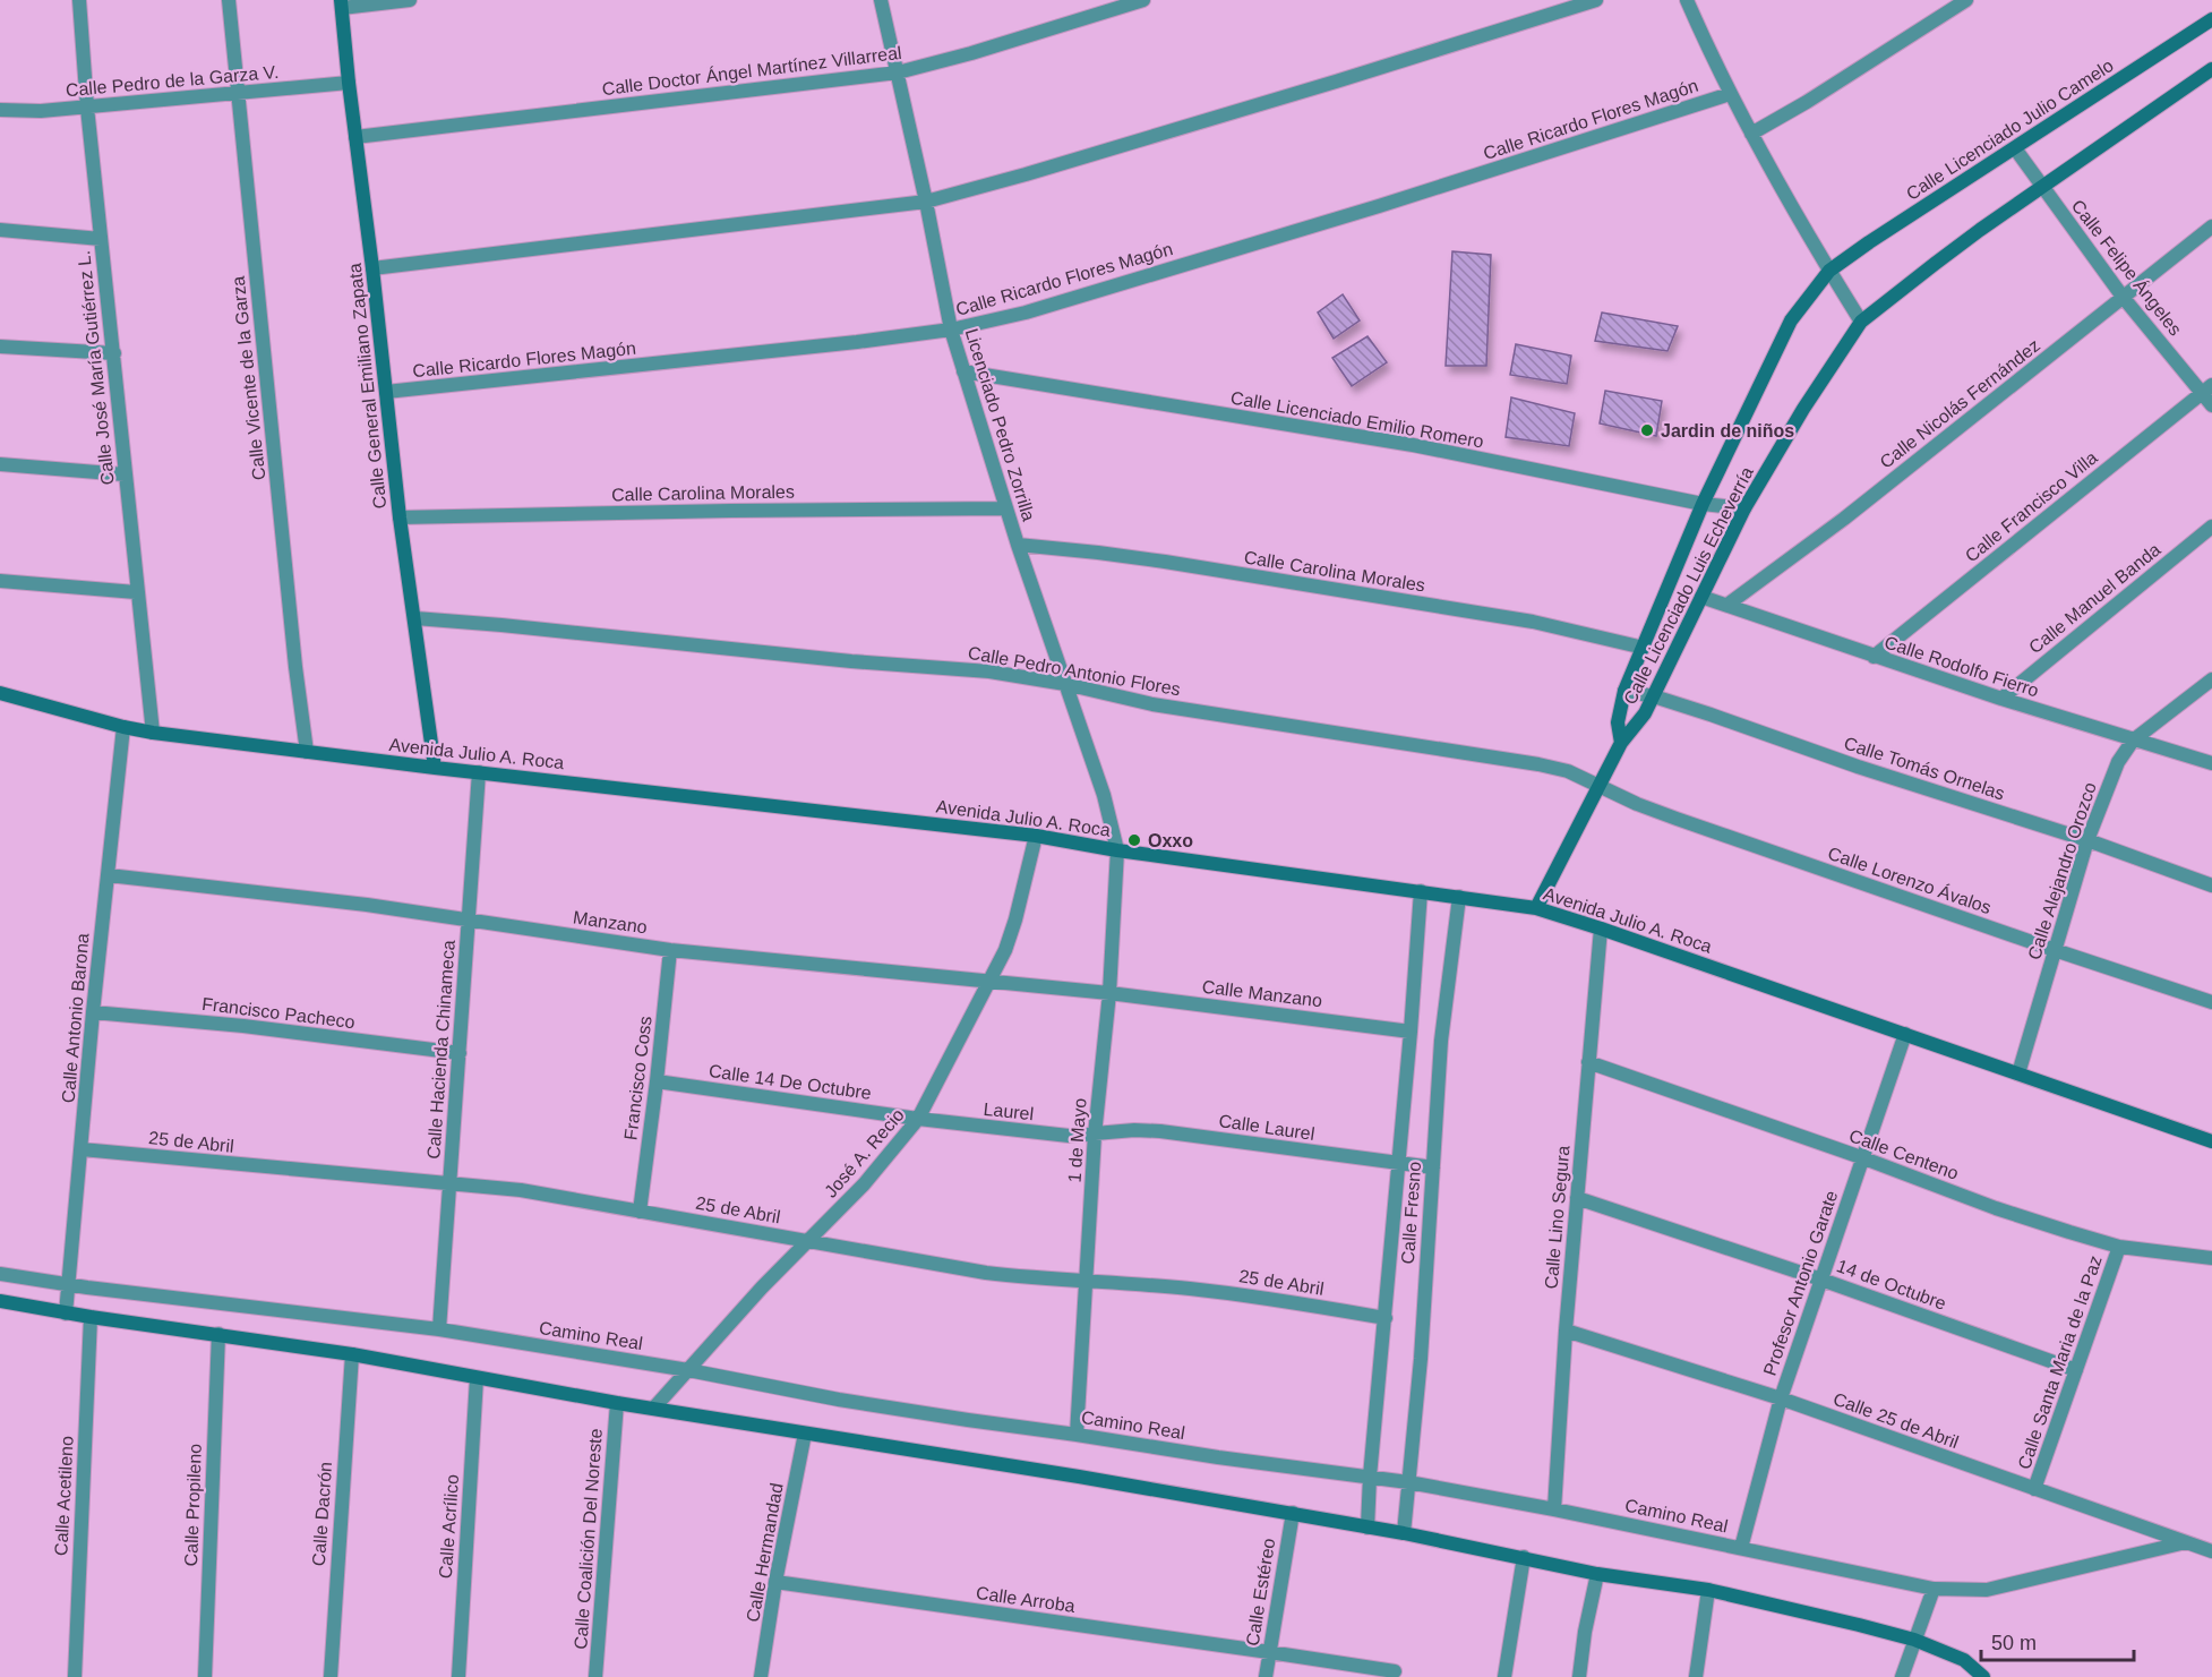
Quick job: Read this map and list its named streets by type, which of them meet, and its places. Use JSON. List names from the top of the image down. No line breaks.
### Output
{"streets":{"street":["Calle Doctor Ángel Martínez Villarreal","Calle Pedro de la Garza V.","Calle Ricardo Flores Magón","Calle Licenciado Julio Camelo","Calle Felipe Ángeles","Calle José María Gutiérrez L.","Calle Vicente de la Garza","Calle General Emiliano Zapata","Calle Nicolás Fernández","Calle Licenciado Emilio Romero","Licenciado Pedro Zorrilla","Calle Carolina Morales","Calle Francisco Villa","Calle Licenciado Luis Echeverría","Calle Manuel Banda","Calle Rodolfo Fierro","Calle Pedro Antonio Flores","Avenida Julio A. Roca","Calle Tomás Ornelas","Calle Alejandro Orozco","Calle Lorenzo Ávalos","Manzano","Calle Manzano","Francisco Pacheco","Calle Antonio Barona","Calle Hacienda Chinameca","Francisco Coss","Calle 14 De Octubre","Laurel","Calle Laurel","1 de Mayo","25 de Abril","José A. Recio","Calle Centeno","Calle Fresno","Calle Lino Segura","Profesor Antonio Garate","14 de Octubre","Camino Real","Calle Santa Maria de la Paz","Calle 25 de Abril","Calle Acetileno","Calle Propileno","Calle Dacrón","Calle Acrílico","Calle Coalición Del Noreste","Calle Hermandad","Calle Estéreo","Calle Arroba"]},"crossings":[["Calle Doctor Ángel Martínez Villarreal","Calle General Emiliano Zapata"],["Calle Doctor Ángel Martínez Villarreal","Licenciado Pedro Zorrilla"],["Calle Pedro de la Garza V.","Calle José María Gutiérrez L."],["Calle Pedro de la Garza V.","Calle Vicente de la Garza"],["Calle Pedro de la Garza V.","Calle General Emiliano Zapata"],["Calle Ricardo Flores Magón","Calle General Emiliano Zapata"],["Calle Ricardo Flores Magón","Licenciado Pedro Zorrilla"],["Calle Licenciado Julio Camelo","Calle Felipe Ángeles"],["Calle Licenciado Julio Camelo","Calle Licenciado Luis Echeverría"],["Calle Felipe Ángeles","Calle Nicolás Fernández"],["Calle Felipe Ángeles","Calle Francisco Villa"],["Calle José María Gutiérrez L.","Avenida Julio A. Roca"],["Calle Vicente de la Garza","Avenida Julio A. Roca"],["Calle General Emiliano Zapata","Calle Carolina Morales"],["Calle General Emiliano Zapata","Calle Pedro Antonio Flores"],["Calle General Emiliano Zapata","Avenida Julio A. Roca"],["Calle Nicolás Fernández","Calle Rodolfo Fierro"],["Calle Licenciado Emilio Romero","Licenciado Pedro Zorrilla"],["Calle Licenciado Emilio Romero","Calle Licenciado Luis Echeverría"],["Licenciado Pedro Zorrilla","Calle Carolina Morales"],["Licenciado Pedro Zorrilla","Calle Pedro Antonio Flores"],["Licenciado Pedro Zorrilla","Avenida Julio A. Roca"],["Licenciado Pedro Zorrilla","1 de Mayo"],["Calle Carolina Morales","Calle Licenciado Luis Echeverría"],["Calle Francisco Villa","Calle Rodolfo Fierro"],["Calle Licenciado Luis Echeverría","Calle Rodolfo Fierro"],["Calle Licenciado Luis Echeverría","Calle Pedro Antonio Flores"],["Calle Licenciado Luis Echeverría","Avenida Julio A. Roca"],["Calle Licenciado Luis Echeverría","Calle Tomás Ornelas"],["Calle Licenciado Luis Echeverría","Calle Lorenzo Ávalos"],["Calle Manuel Banda","Calle Rodolfo Fierro"],["Calle Rodolfo Fierro","Calle Alejandro Orozco"],["Calle Pedro Antonio Flores","Calle Lorenzo Ávalos"],["Avenida Julio A. Roca","Calle Alejandro Orozco"],["Avenida Julio A. Roca","Calle Antonio Barona"],["Avenida Julio A. Roca","Calle Hacienda Chinameca"],["Avenida Julio A. Roca","1 de Mayo"],["Avenida Julio A. Roca","José A. Recio"],["Avenida Julio A. Roca","Calle Fresno"],["Avenida Julio A. Roca","Calle Lino Segura"],["Avenida Julio A. Roca","Profesor Antonio Garate"],["Calle Tomás Ornelas","Calle Alejandro Orozco"],["Calle Alejandro Orozco","Calle Lorenzo Ávalos"],["Manzano","Calle Manzano"],["Manzano","Calle Antonio Barona"],["Manzano","Calle Hacienda Chinameca"],["Manzano","Francisco Coss"],["Manzano","1 de Mayo"],["Manzano","José A. Recio"],["Calle Manzano","1 de Mayo"],["Calle Manzano","Calle Fresno"],["Francisco Pacheco","Calle Antonio Barona"],["Francisco Pacheco","Calle Hacienda Chinameca"],["Calle Antonio Barona","25 de Abril"],["Calle Antonio Barona","Camino Real"],["Calle Hacienda Chinameca","25 de Abril"],["Calle Hacienda Chinameca","Camino Real"],["Francisco Coss","Calle 14 De Octubre"],["Francisco Coss","25 de Abril"],["Calle 14 De Octubre","Laurel"],["Calle 14 De Octubre","José A. Recio"],["Laurel","Calle Laurel"],["Laurel","1 de Mayo"],["Laurel","José A. Recio"],["Calle Laurel","1 de Mayo"],["Calle Laurel","Calle Fresno"],["1 de Mayo","25 de Abril"],["1 de Mayo","Camino Real"],["25 de Abril","José A. Recio"],["25 de Abril","Calle Fresno"],["José A. Recio","Camino Real"],["Calle Centeno","Calle Lino Segura"],["Calle Centeno","Profesor Antonio Garate"],["Calle Centeno","Calle Santa Maria de la Paz"],["Calle Fresno","Camino Real"],["Calle Lino Segura","14 de Octubre"],["Calle Lino Segura","Camino Real"],["Calle Lino Segura","Calle 25 de Abril"],["Profesor Antonio Garate","14 de Octubre"],["Profesor Antonio Garate","Camino Real"],["Profesor Antonio Garate","Calle 25 de Abril"],["14 de Octubre","Calle Santa Maria de la Paz"],["Camino Real","Calle 25 de Abril"],["Calle Santa Maria de la Paz","Calle 25 de Abril"],["Calle Hermandad","Calle Arroba"],["Calle Estéreo","Calle Arroba"]],"places":["Jardin de niños","Oxxo"],"scale_bar":"50 m"}
